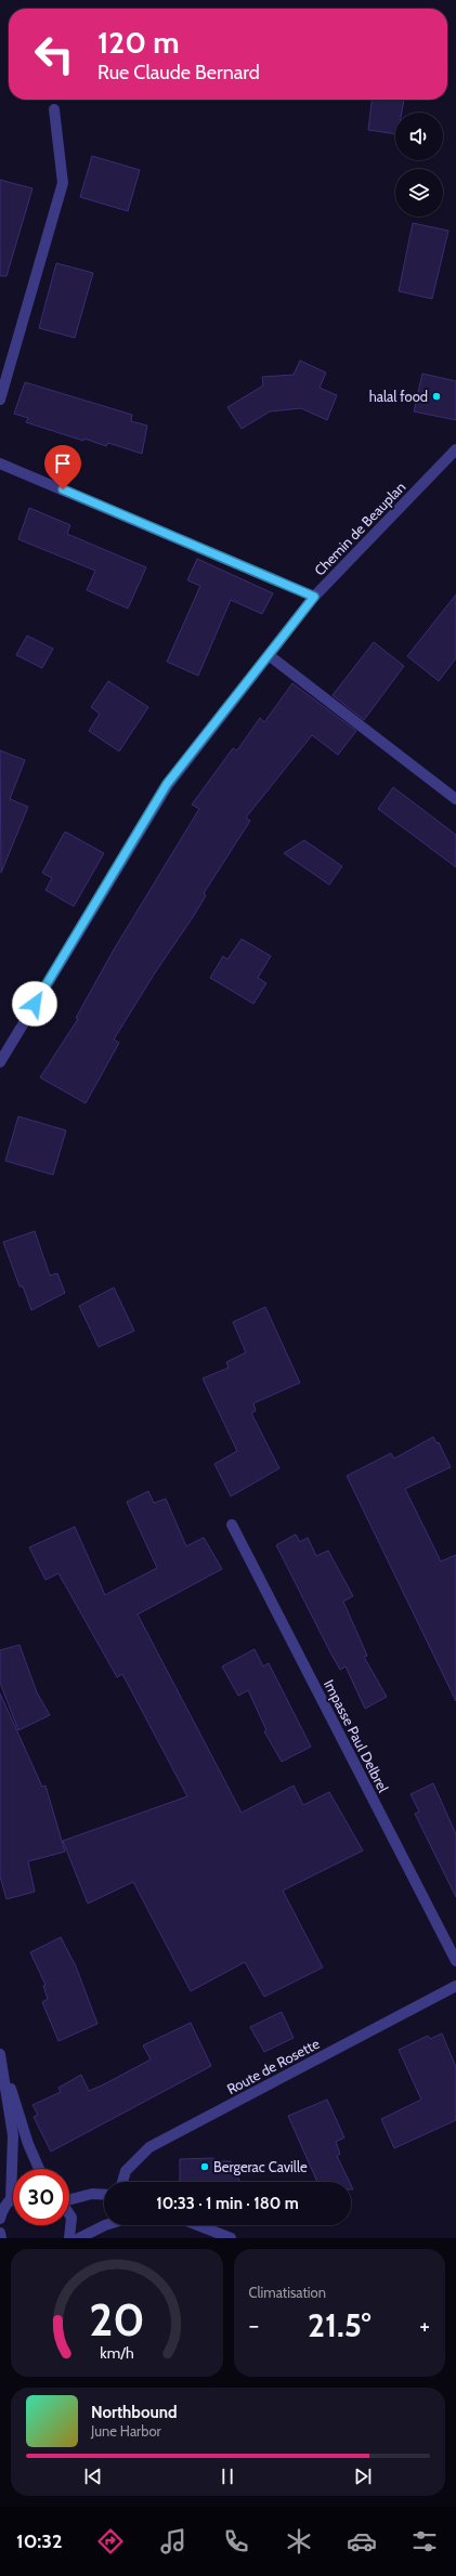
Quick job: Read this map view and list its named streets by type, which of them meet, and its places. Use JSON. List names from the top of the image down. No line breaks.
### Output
{"streets":{"street":["Chemin de Beauplan","Impasse Paul Delbrel","Route de Rosette"]},"places":["halal food","Bergerac Caville"],"page":{"turn":["120 m","Rue Claude Bernard"],"limit":"30","trip":"10:33 · 1 min · 180 m","tile":"Climatisation","heat":["−","21.5°","+"],"song":["Northbound","June Harbor"],"tabs":"10:32","gauge":["20","km/h"]}}
